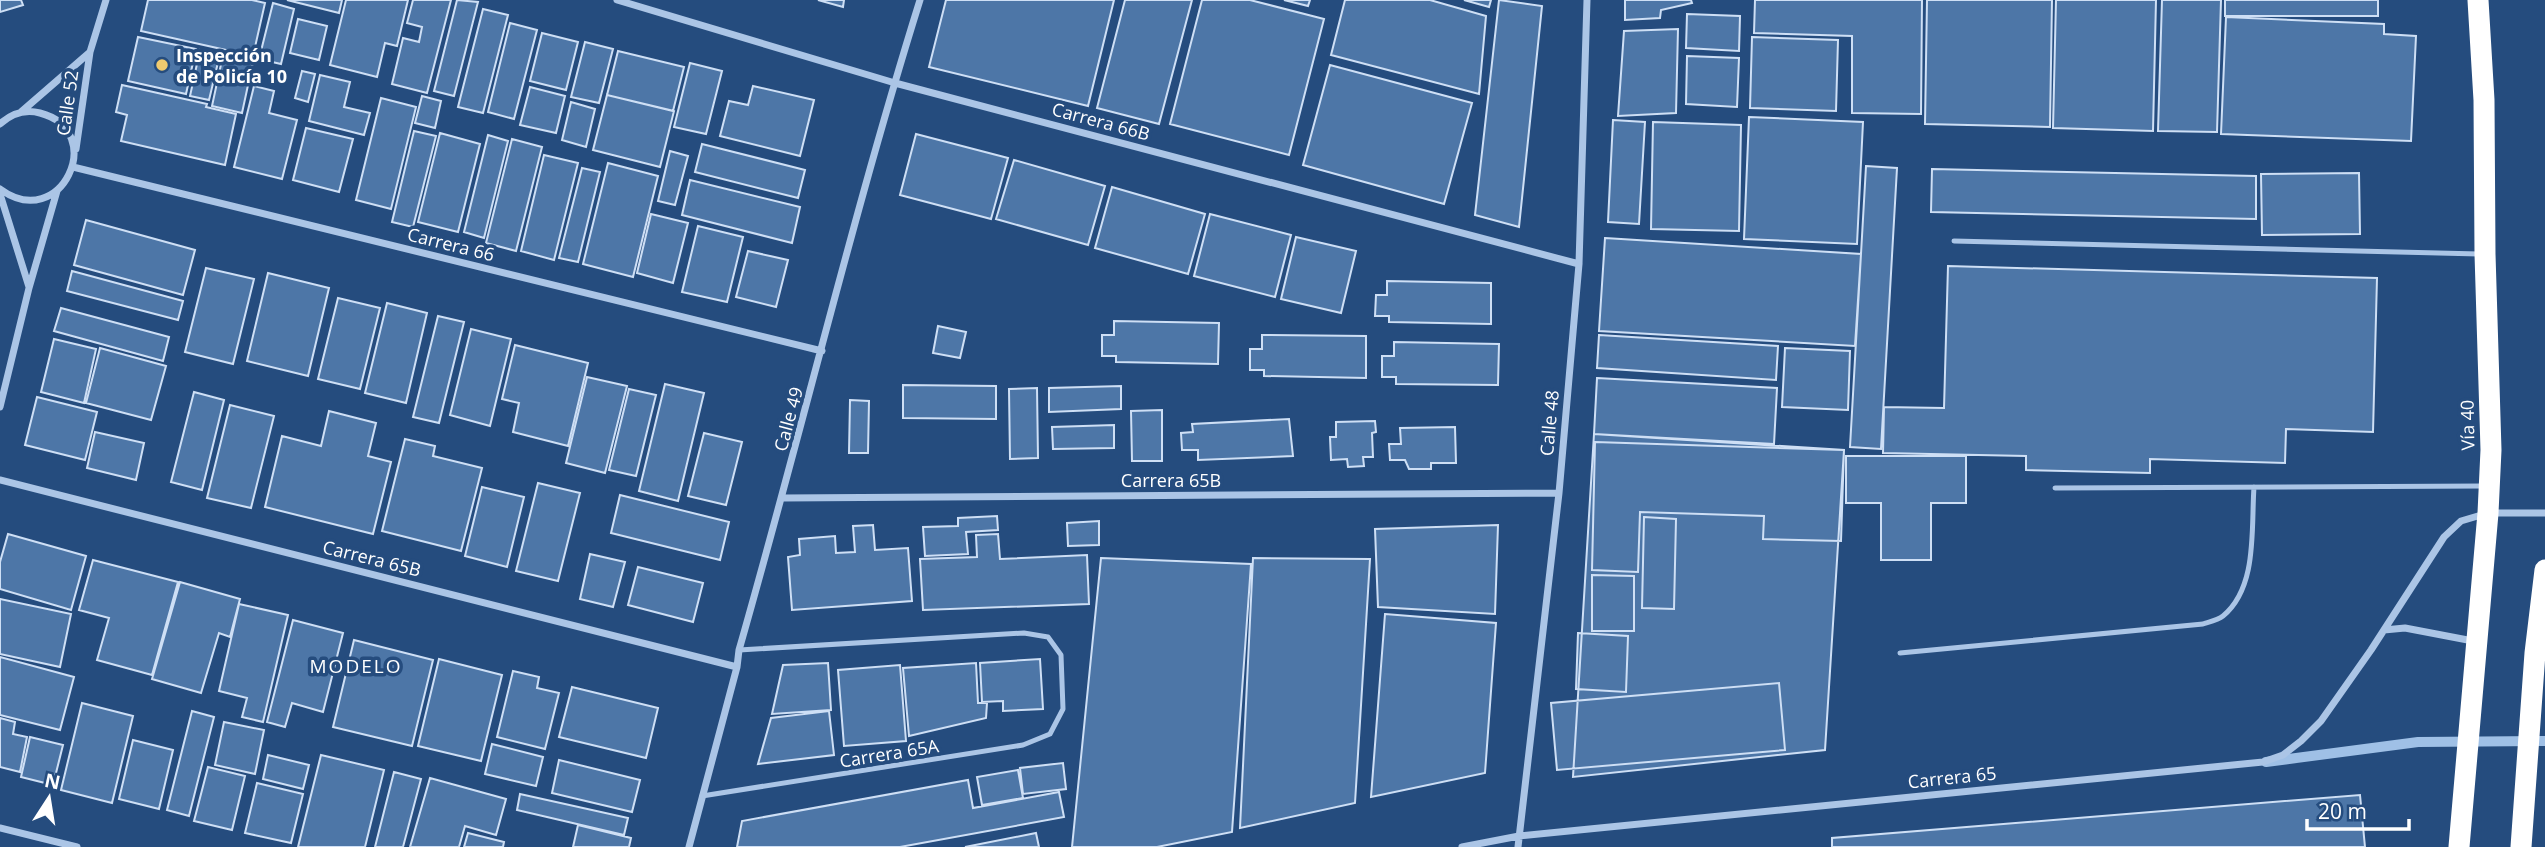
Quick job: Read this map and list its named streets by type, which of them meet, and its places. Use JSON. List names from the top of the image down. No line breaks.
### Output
{"streets":{"highway":["Vía 40"],"street":["Calle 52","Carrera 66B","Carrera 66","Calle 49","Calle 48","Carrera 65B","Carrera 65"],"lane":["Carrera 65A"]},"crossings":[["Calle 52","Carrera 66"],["Carrera 66B","Calle 49"],["Carrera 66B","Calle 48"],["Carrera 66","Calle 49"],["Calle 49","Carrera 65B"],["Calle 49","Carrera 65A"],["Calle 48","Carrera 65B"],["Calle 48","Carrera 65"],["Vía 40","Carrera 65"]],"districts":["MODELO"],"places":["Inspección de Policía 10"],"scale_bar":"20 m","north":"top"}
